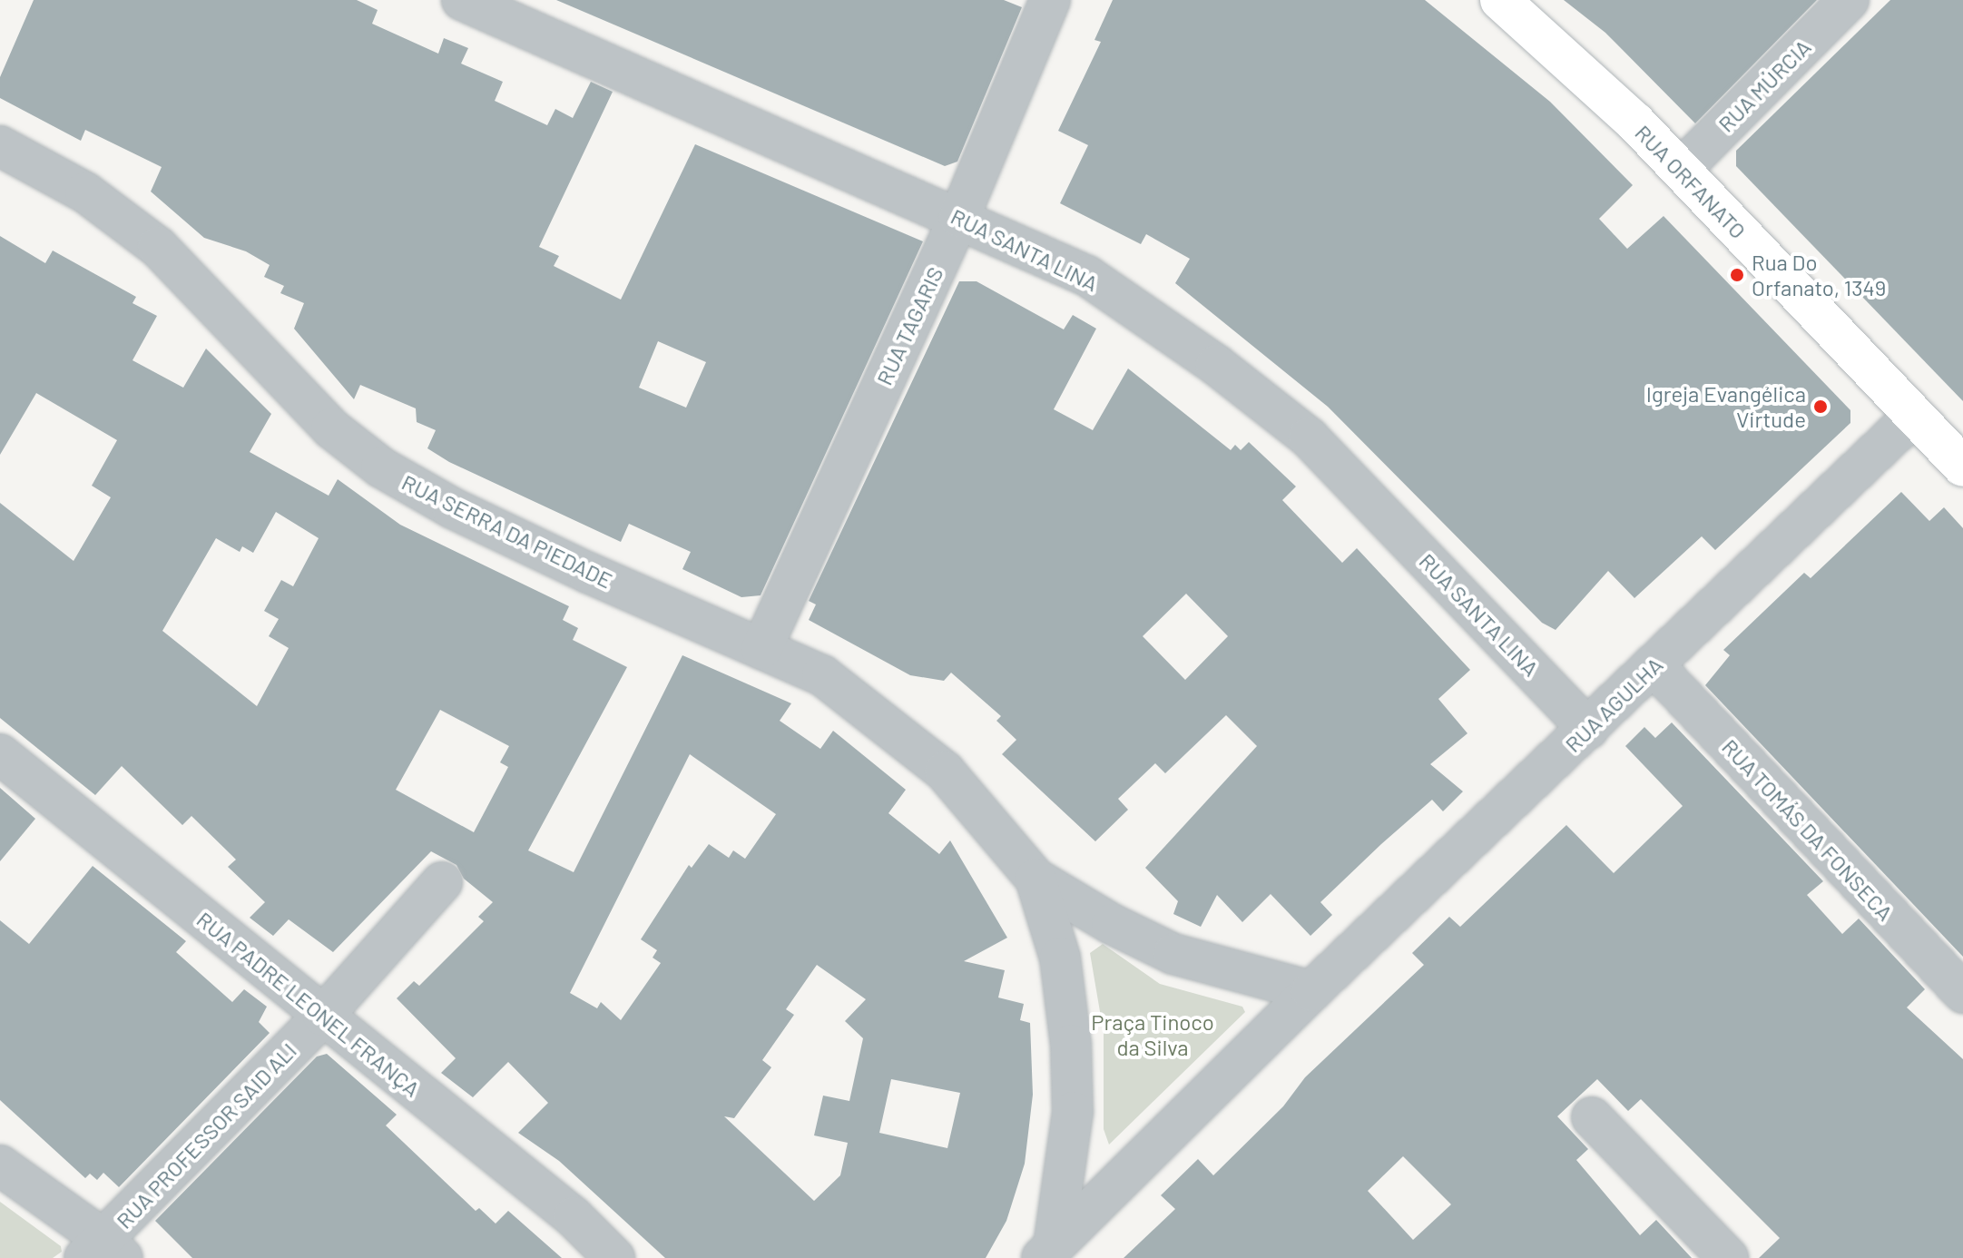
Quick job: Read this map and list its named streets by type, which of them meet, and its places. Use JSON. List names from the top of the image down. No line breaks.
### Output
{"streets":{"main road":["RUA ORFANATO"],"street":["RUA MÚRCIA","RUA SANTA LINA","RUA TAGARIS","RUA SERRA DA PIEDADE","RUA AGULHA","RUA TOMÁS DA FONSECA","RUA PADRE LEONEL FRANÇA","RUA PROFESSOR SAID ALI"]},"crossings":[["RUA MÚRCIA","RUA ORFANATO"],["RUA ORFANATO","RUA AGULHA"],["RUA SANTA LINA","RUA TAGARIS"],["RUA SANTA LINA","RUA AGULHA"],["RUA TAGARIS","RUA SERRA DA PIEDADE"],["RUA AGULHA","RUA TOMÁS DA FONSECA"],["RUA PADRE LEONEL FRANÇA","RUA PROFESSOR SAID ALI"]],"parks":["Praça Tinoco da Silva"],"places":["Rua Do Orfanato, 1349","Igreja Evangélica Virtude"]}
